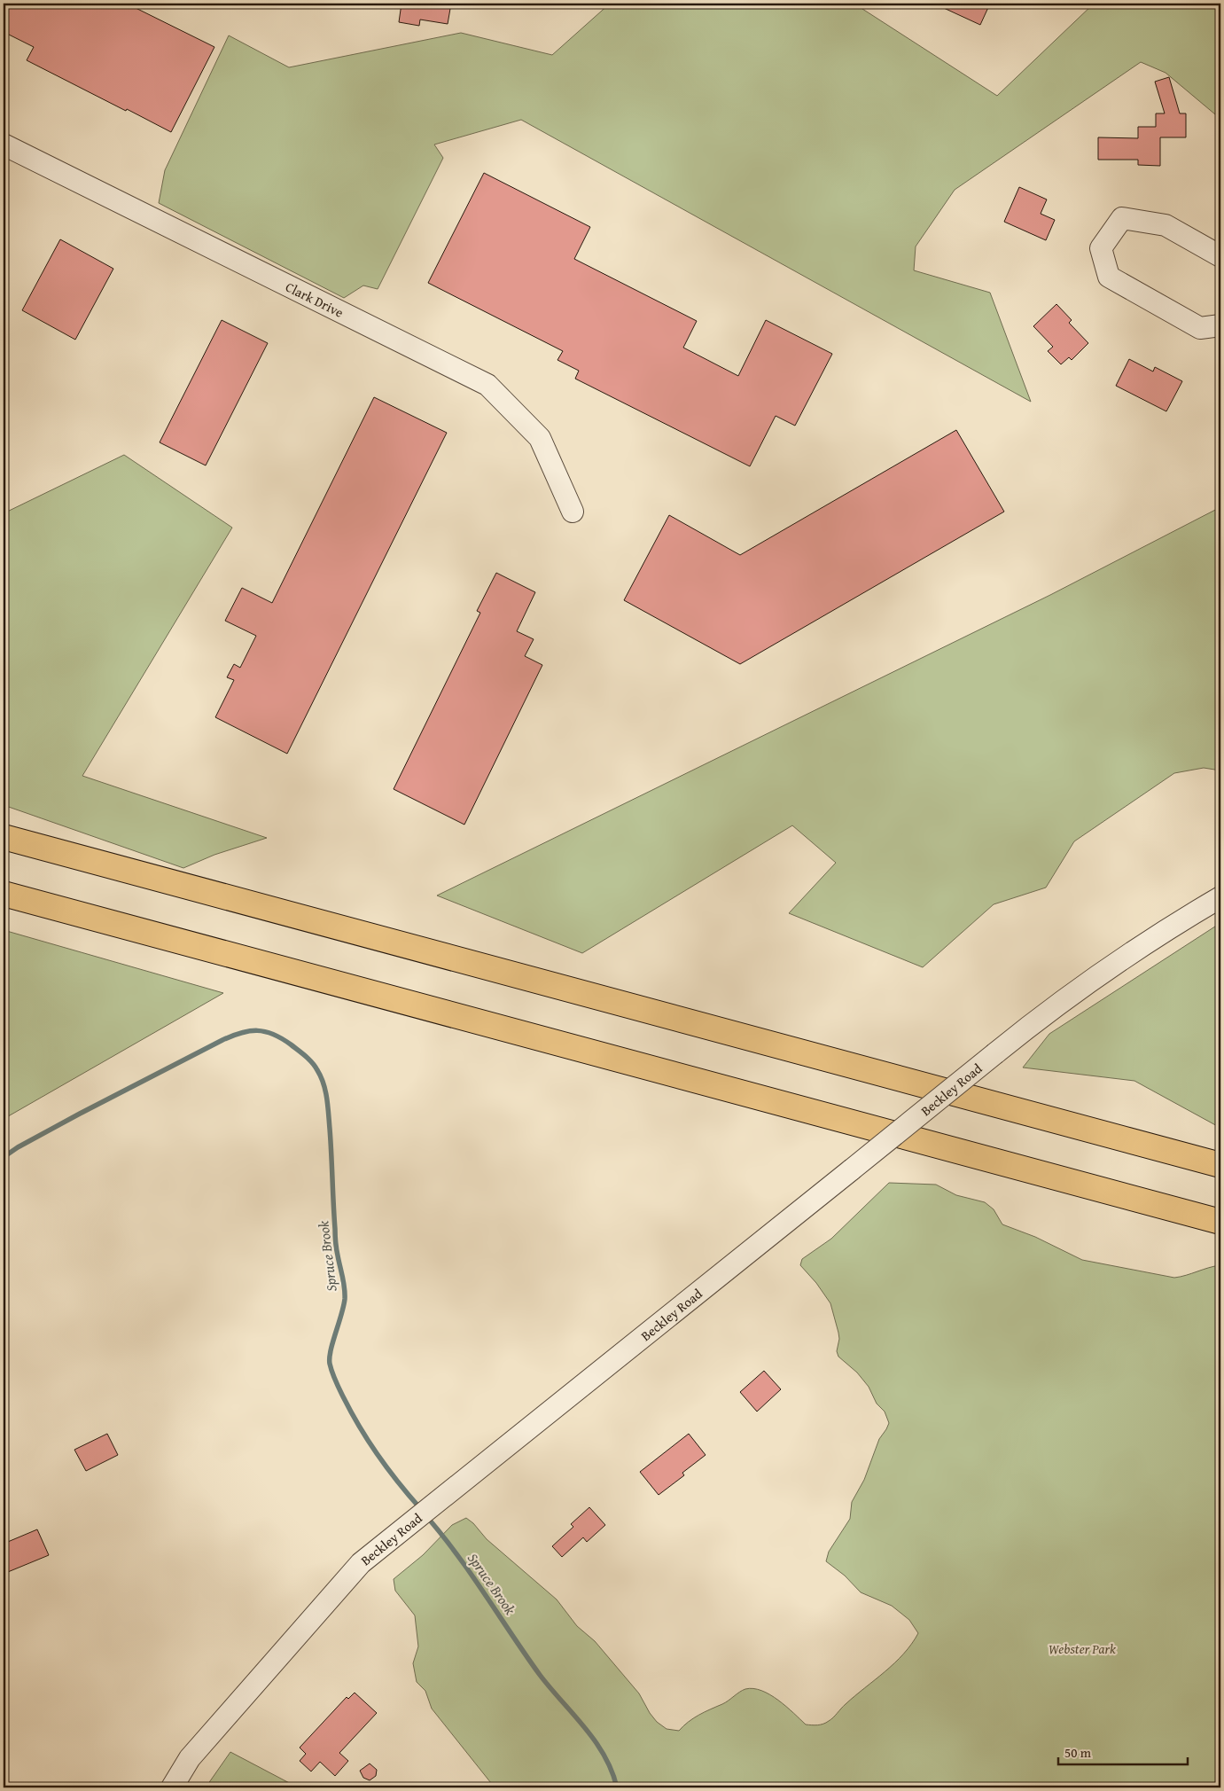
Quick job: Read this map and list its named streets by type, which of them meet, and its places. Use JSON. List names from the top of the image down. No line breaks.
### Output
{"streets":{"street":["Clark Drive","Beckley Road"]},"water":["Spruce Brook"],"parks":["Webster Park"],"scale_bar":"50 m"}
